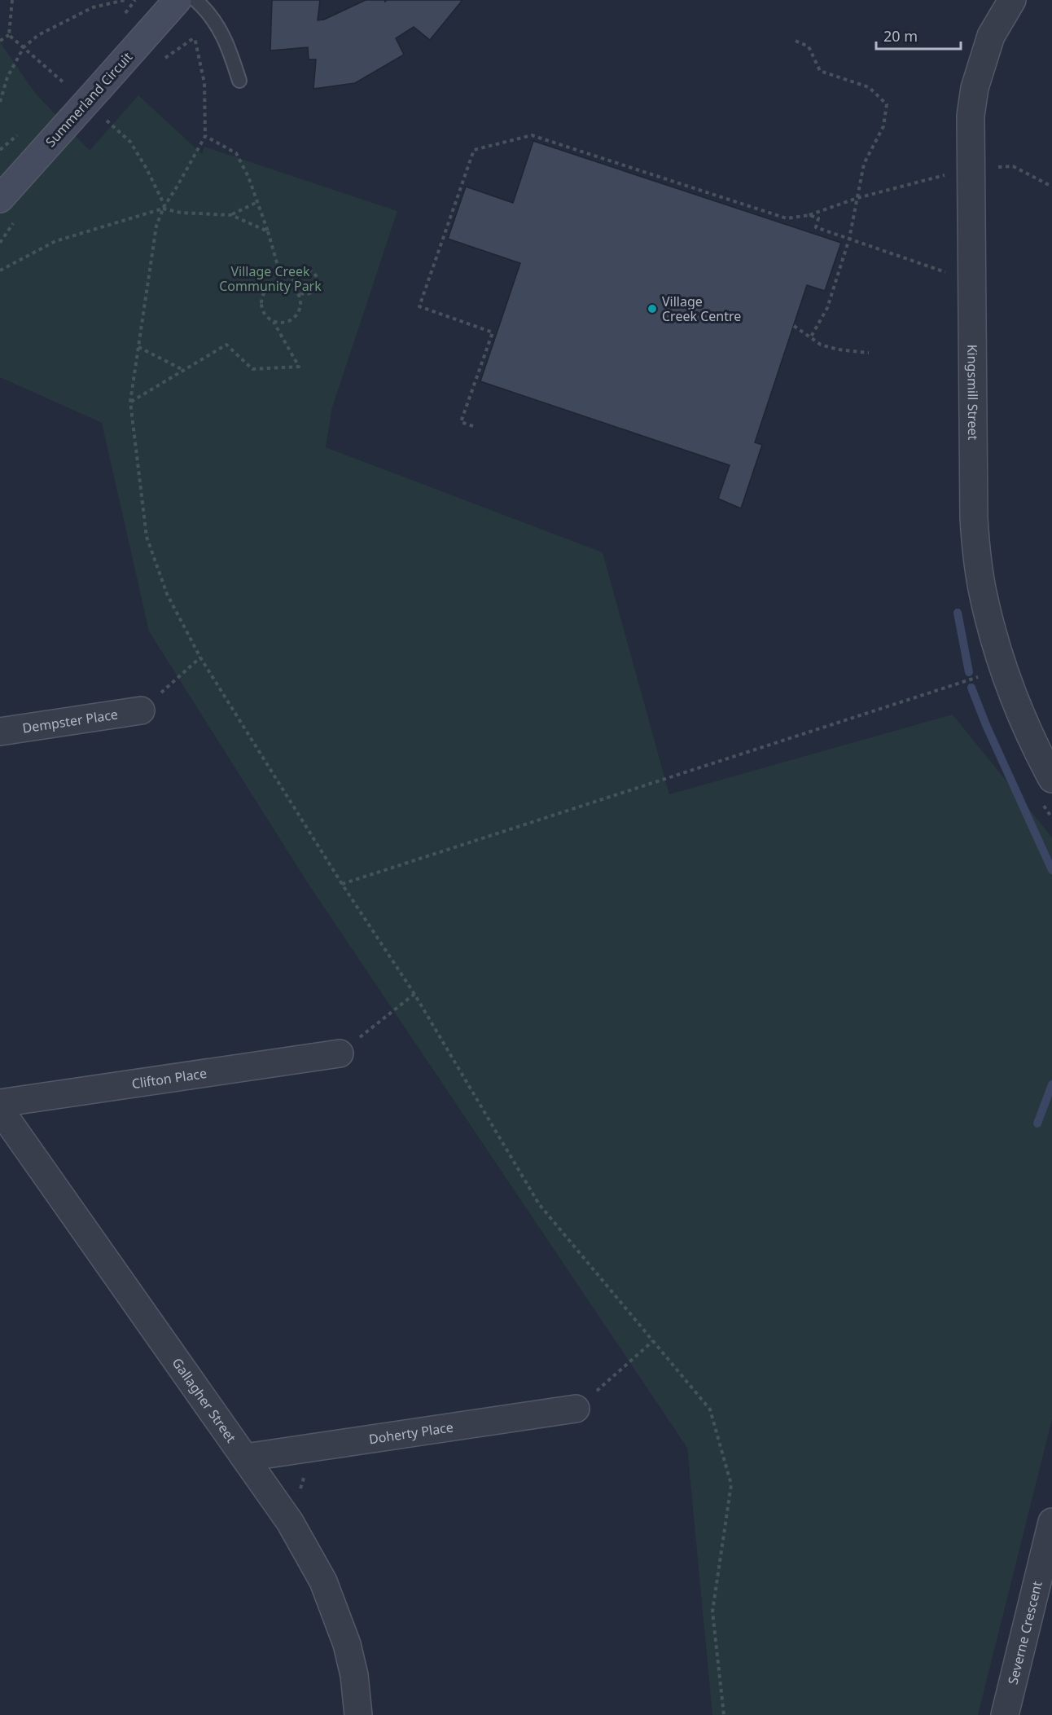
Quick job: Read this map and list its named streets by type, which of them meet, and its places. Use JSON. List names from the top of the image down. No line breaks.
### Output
{"streets":{"street":["Summerland Circuit","Kingsmill Street","Dempster Place","Clifton Place","Gallagher Street","Doherty Place","Severne Crescent"]},"crossings":[["Gallagher Street","Doherty Place"]],"parks":["Village Creek Community Park"],"places":["Village Creek Centre"],"scale_bar":"20 m"}
